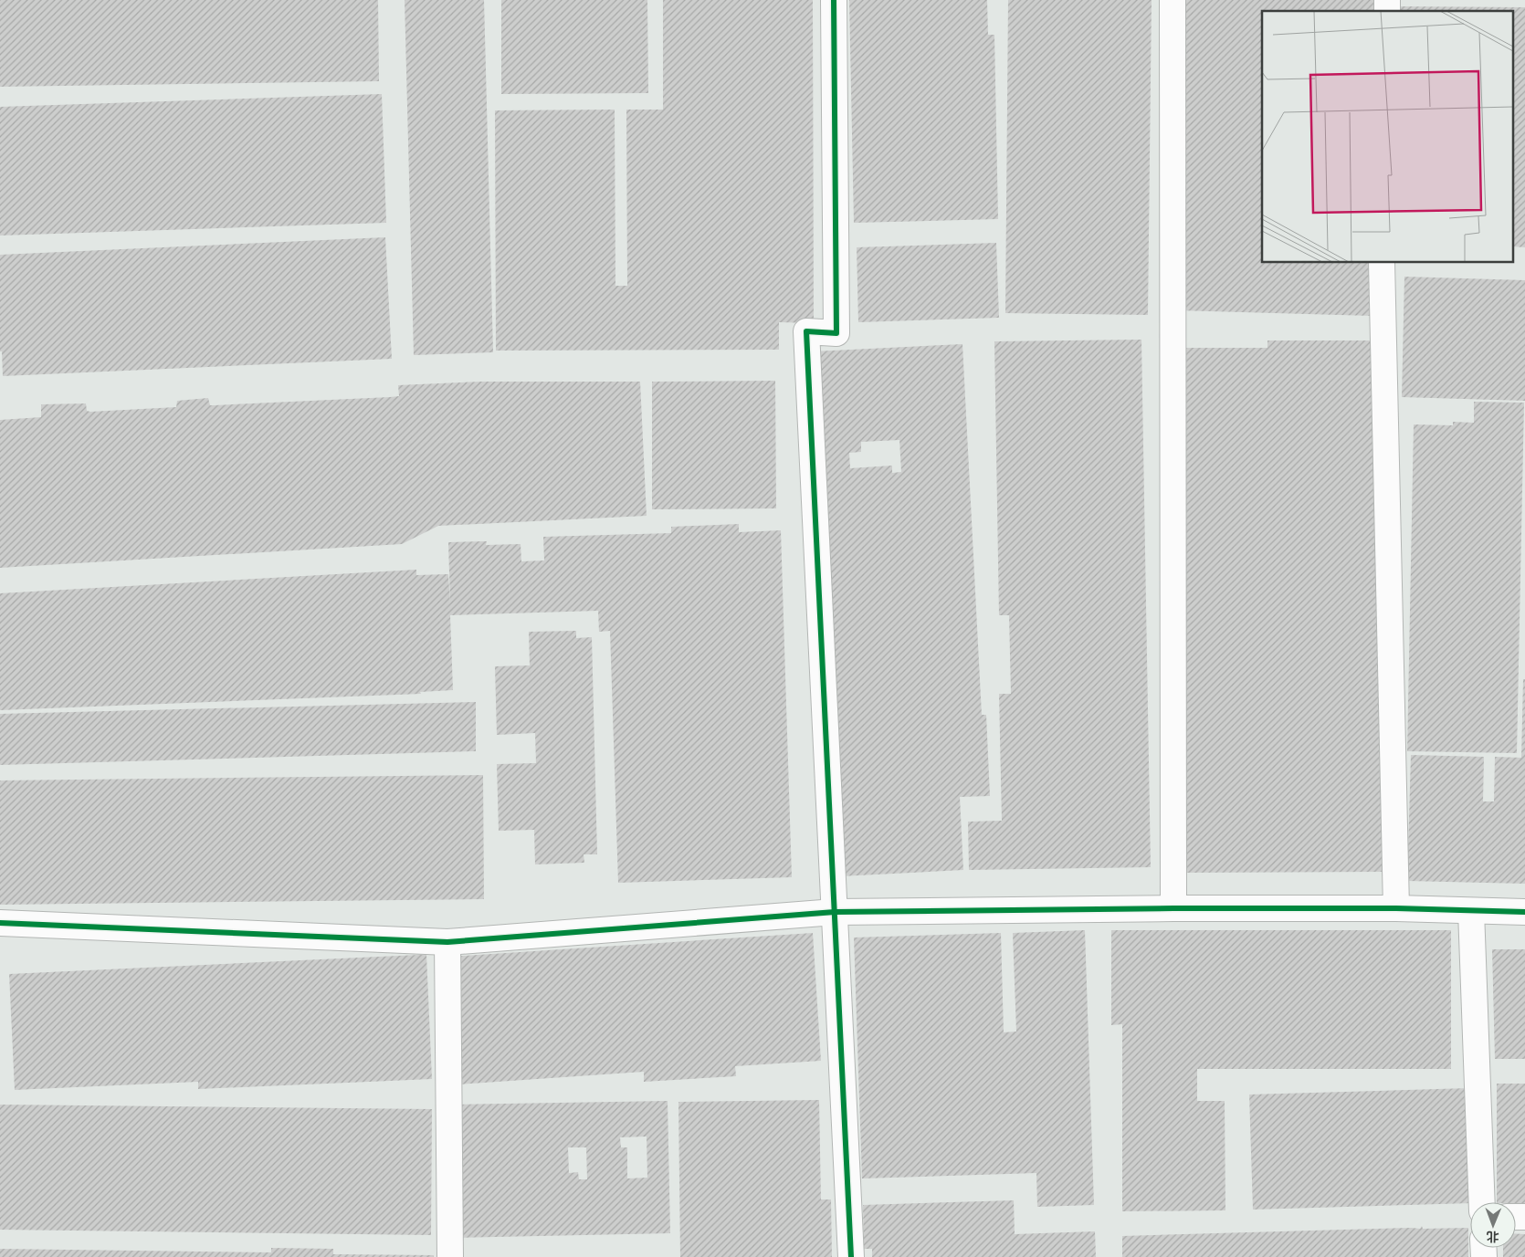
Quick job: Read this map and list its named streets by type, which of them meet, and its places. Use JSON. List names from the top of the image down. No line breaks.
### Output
{"north":"bottom"}
